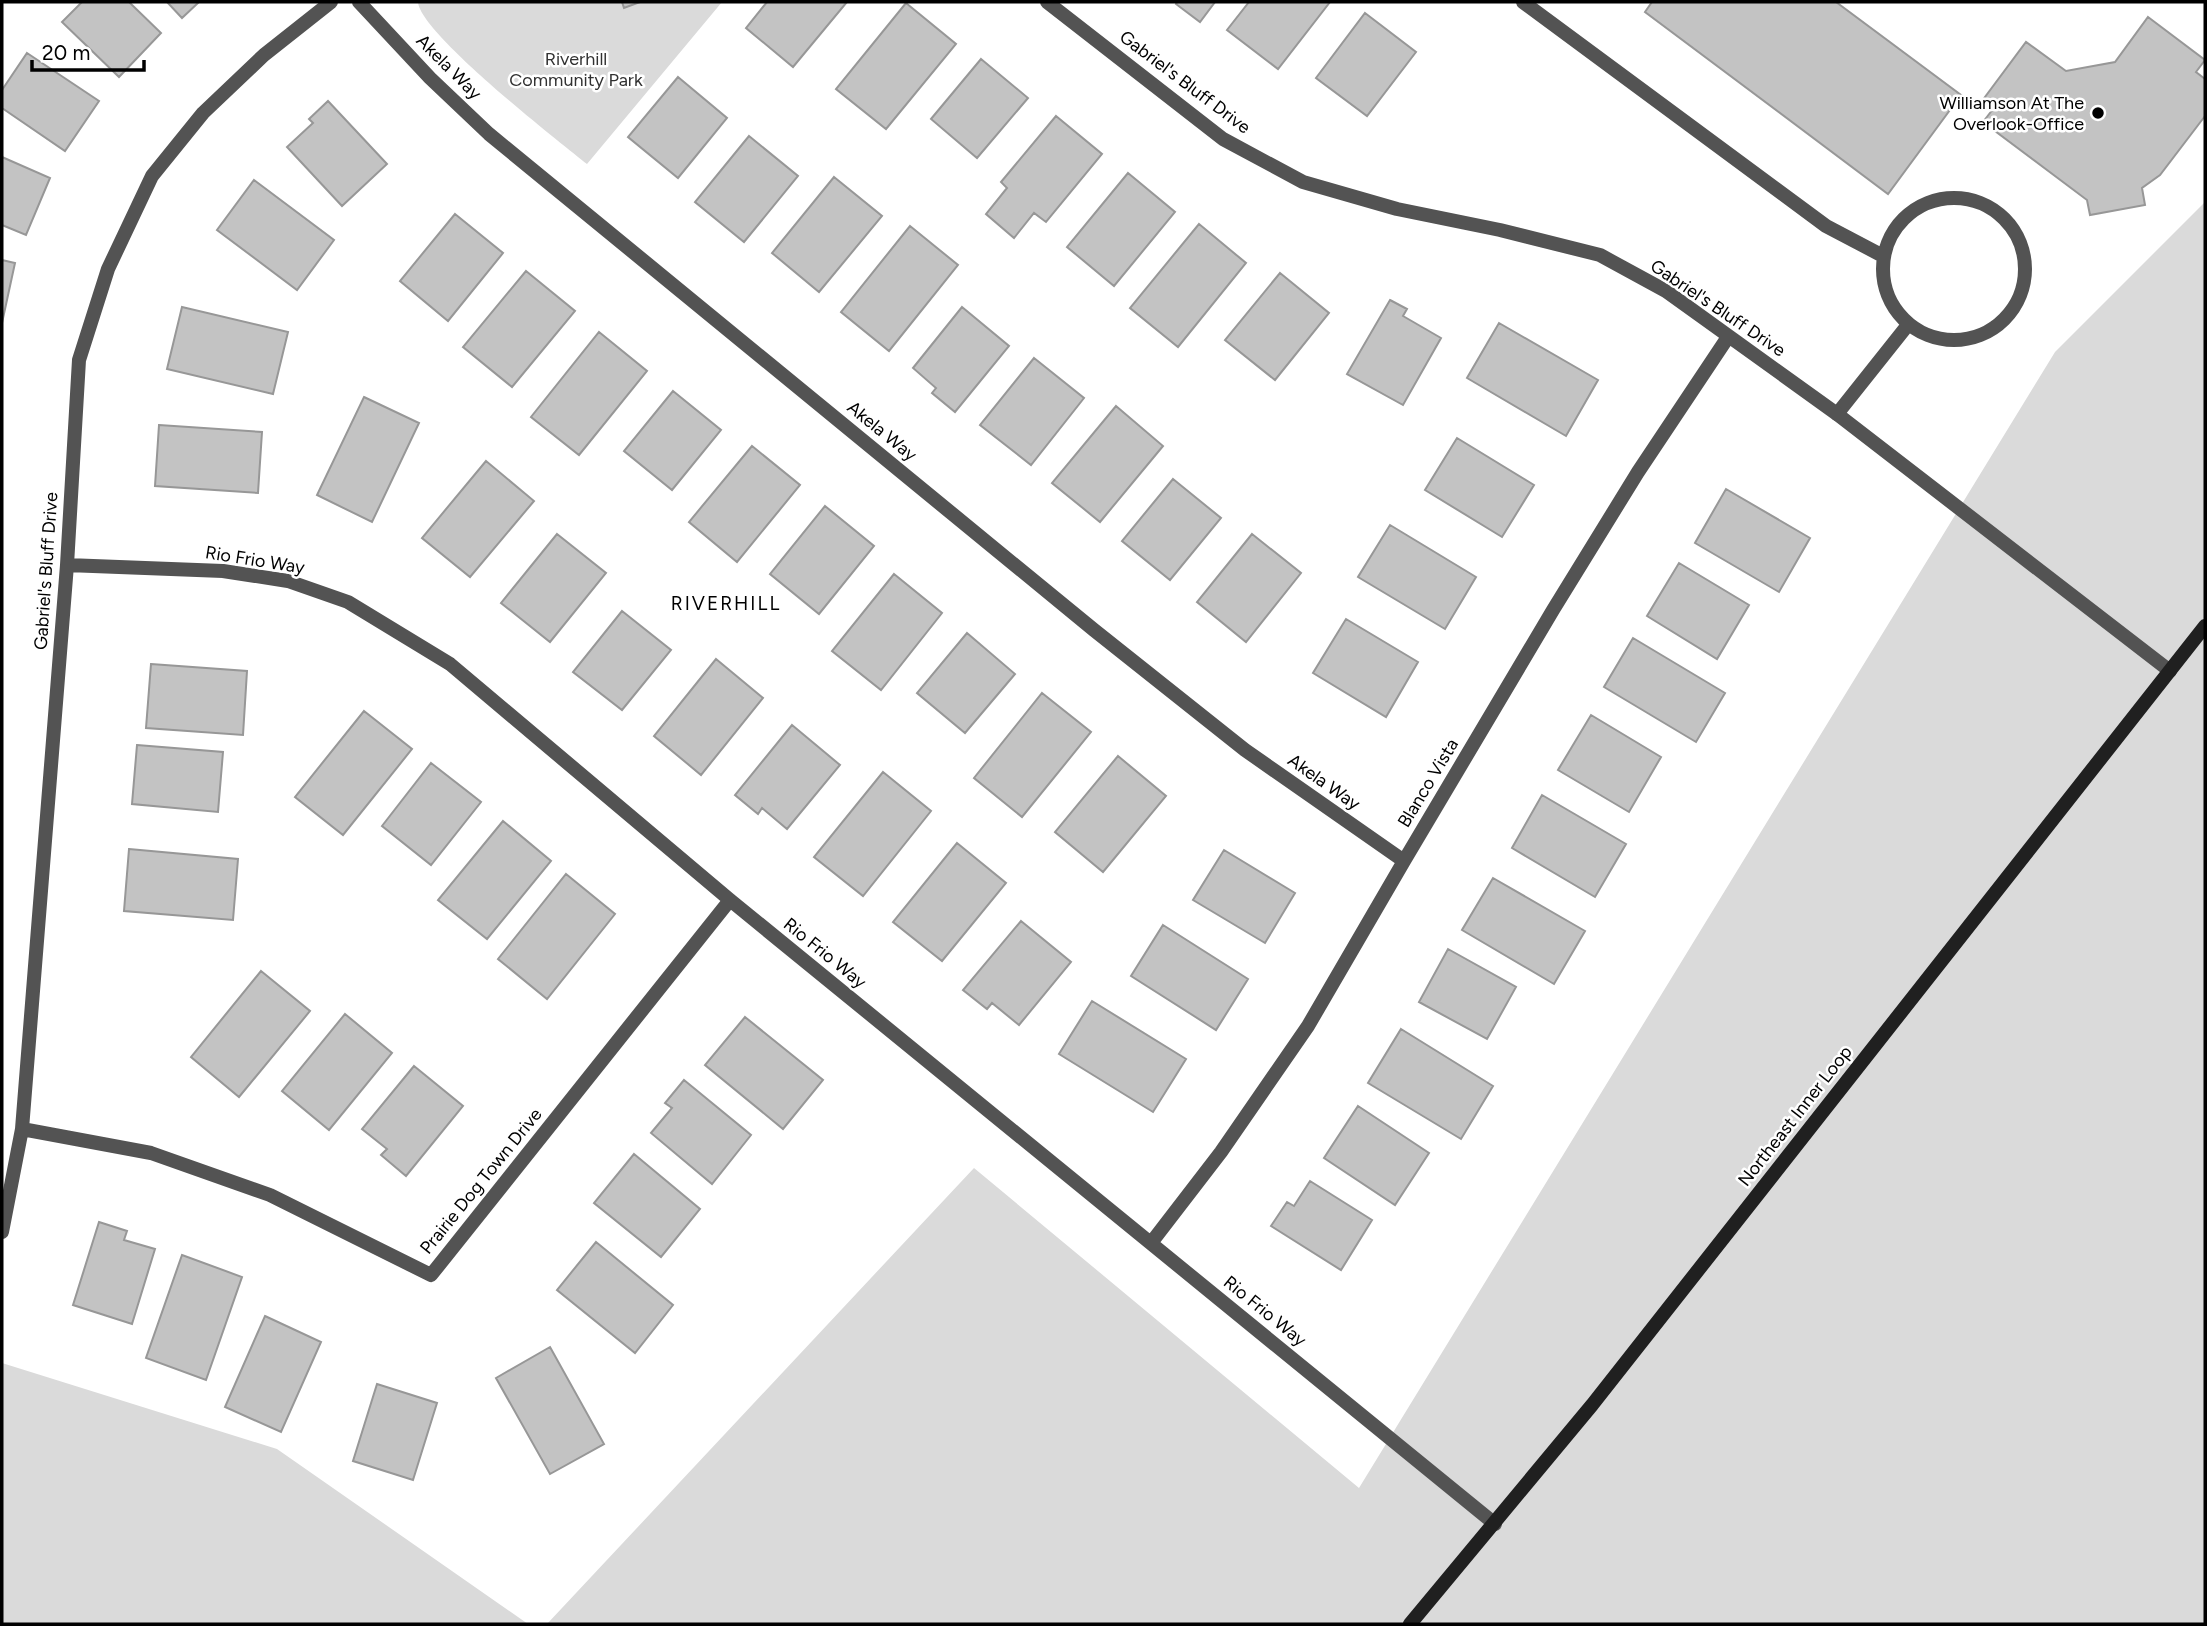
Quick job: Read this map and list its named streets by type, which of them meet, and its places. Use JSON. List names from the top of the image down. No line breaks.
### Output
{"streets":{"main road":["Northeast Inner Loop"],"street":["Akela Way","Gabriel's Bluff Drive","Rio Frio Way","Blanco Vista","Prairie Dog Town Drive"]},"crossings":[["Akela Way","Blanco Vista"],["Gabriel's Bluff Drive","Rio Frio Way"],["Gabriel's Bluff Drive","Blanco Vista"],["Gabriel's Bluff Drive","Northeast Inner Loop"],["Gabriel's Bluff Drive","Prairie Dog Town Drive"],["Rio Frio Way","Blanco Vista"],["Rio Frio Way","Northeast Inner Loop"],["Rio Frio Way","Prairie Dog Town Drive"]],"districts":["RIVERHILL"],"parks":["Riverhill Community Park"],"places":["Williamson At The Overlook-Office"],"scale_bar":"20 m"}
